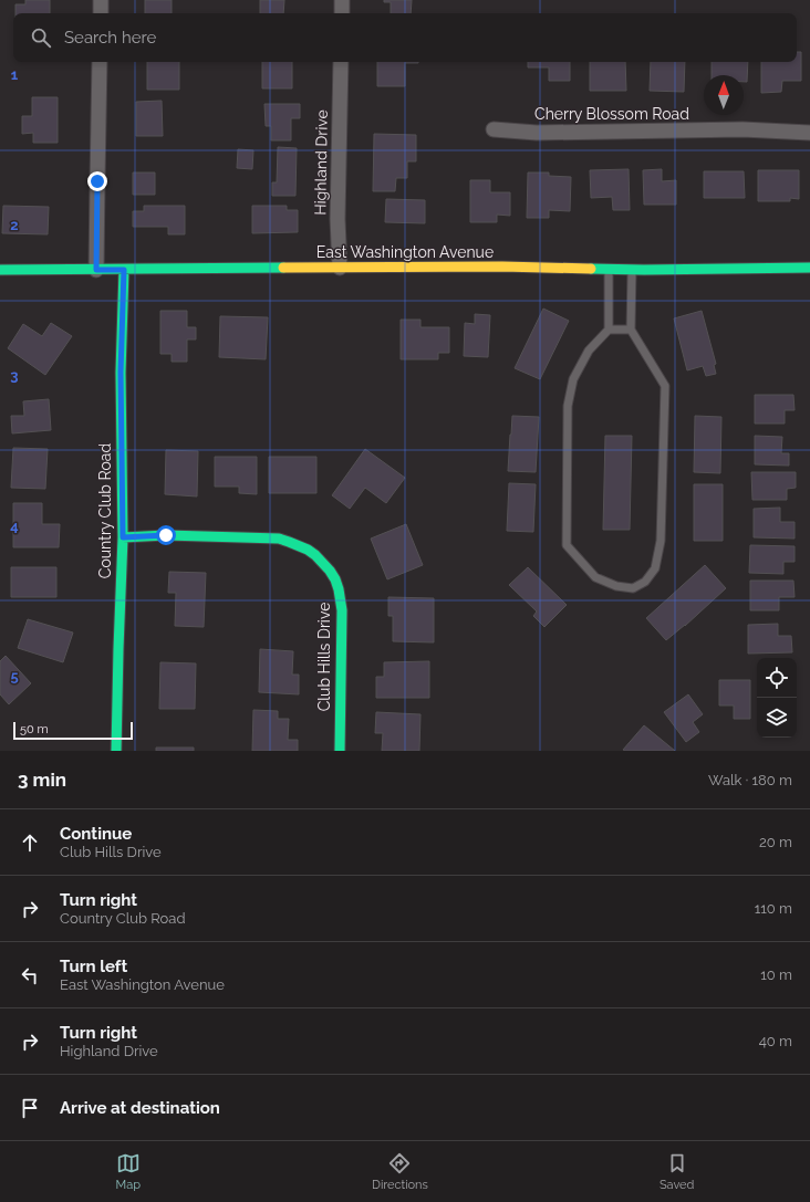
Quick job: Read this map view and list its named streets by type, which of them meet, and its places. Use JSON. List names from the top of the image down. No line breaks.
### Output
{"streets":{"street":["Cherry Blossom Road","Highland Drive","East Washington Avenue","Country Club Road","Club Hills Drive"]},"crossings":[["Highland Drive","East Washington Avenue"],["East Washington Avenue","Country Club Road"],["Country Club Road","Club Hills Drive"]],"scale_bar":"50 m","north":"top","page":{"search":"Search here","scale":"50 m","heading":["3 min","Walk · 180 m"],"list":[["Continue","Club Hills Drive","20 m"],["Turn right","Country Club Road","110 m"],["Turn left","East Washington Avenue","10 m"],["Turn right","Highland Drive","40 m"],"Arrive at destination"],"nav":["Map","Directions","Saved"]},"grid":{"rows":["1","2","3","4","5"]}}
